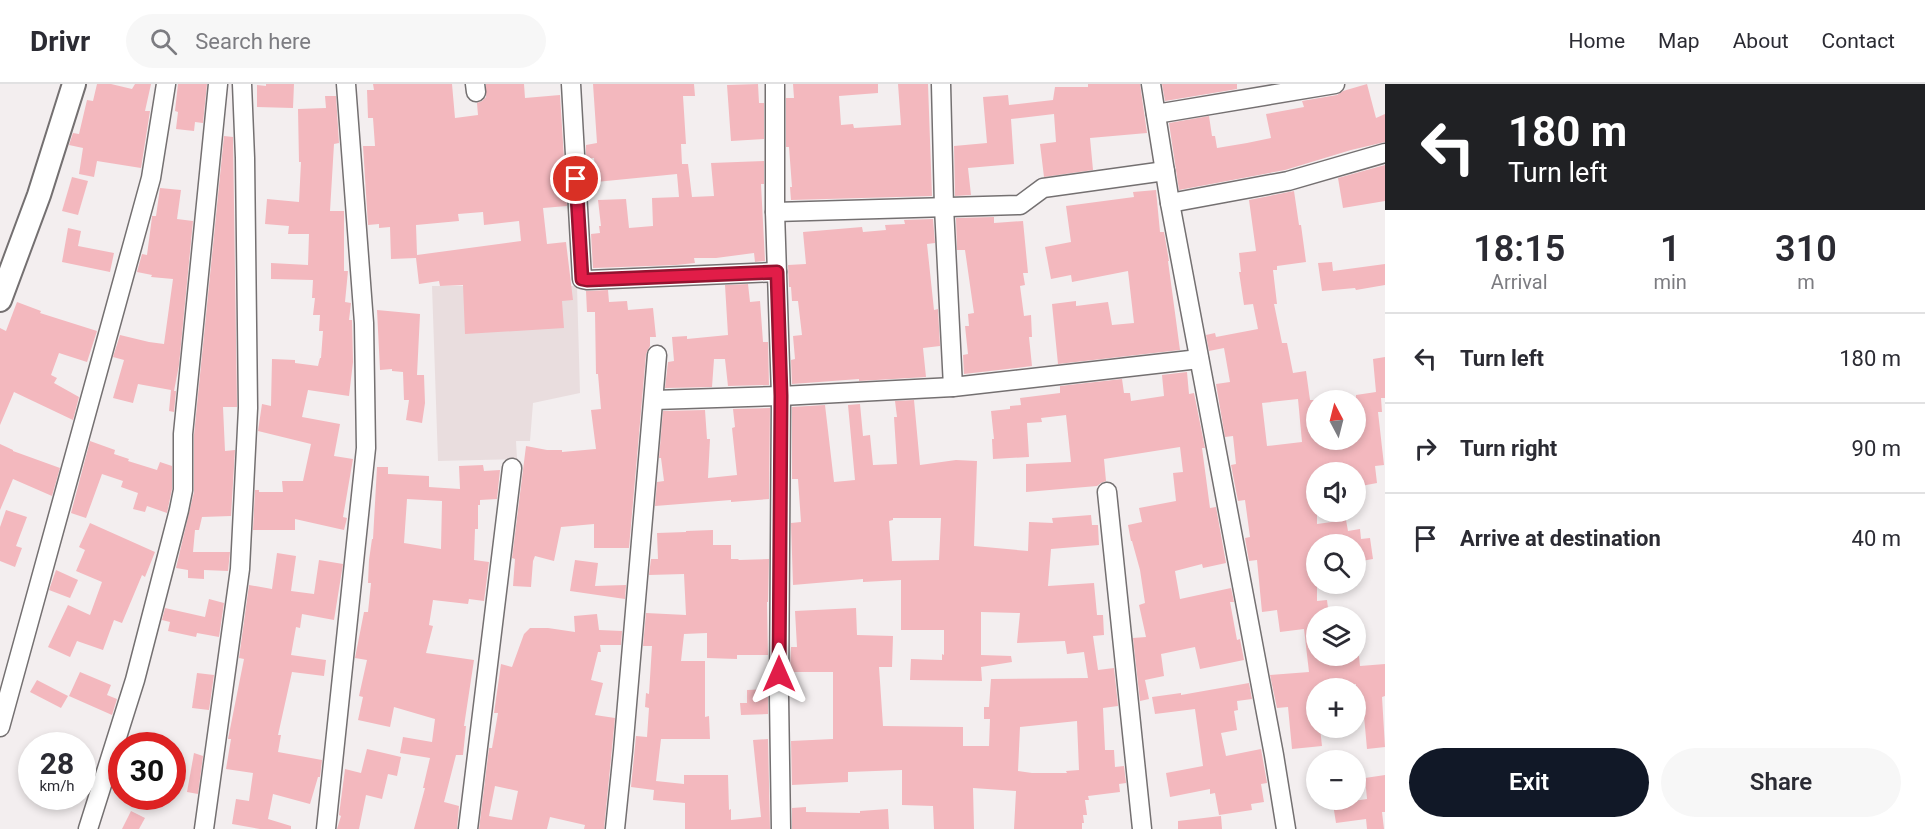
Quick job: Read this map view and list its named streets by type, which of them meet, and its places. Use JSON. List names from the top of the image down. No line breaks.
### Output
{"north":"top","page":{"header":"Drivr","search":"Search here","nav":["Home","Map","About","Contact"],"turn":["180 m","Turn left"],"eta":["18:15","Arrival","1","min","310","m"],"list":[{"name":"Turn left","value":"180 m"},{"name":"Turn right","value":"90 m"},{"name":"Arrive at destination","value":"40 m"}],"map_buttons":["+","−"],"speed":"28 km/h","limit":"30","buttons":["Exit","Share"]}}
